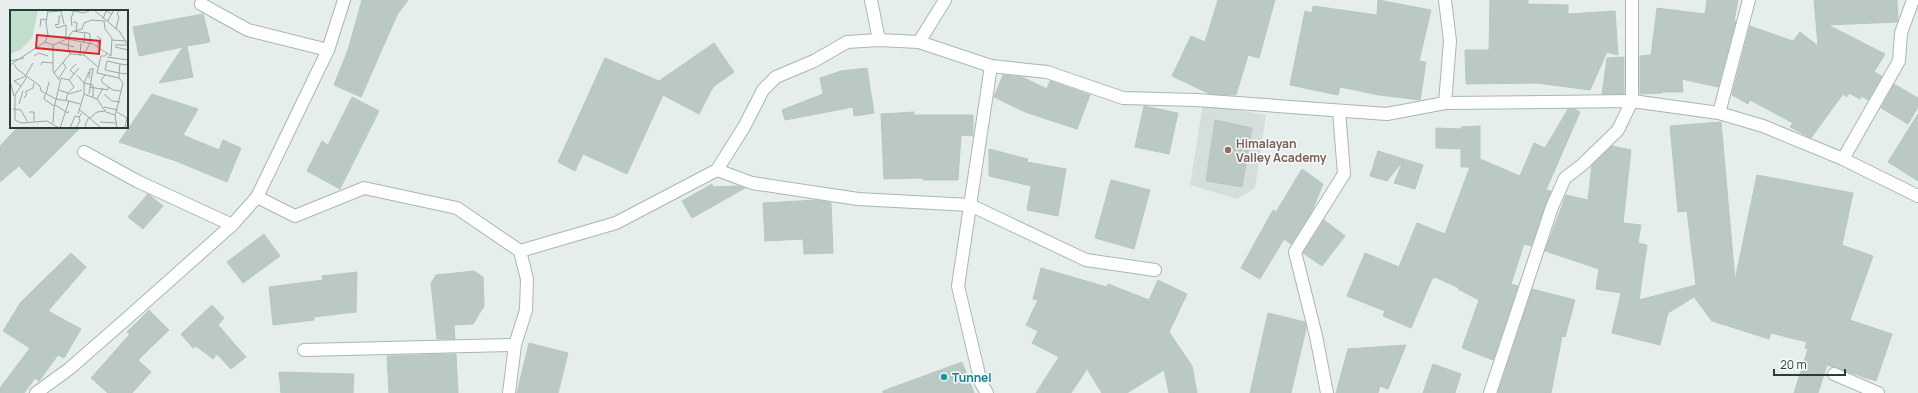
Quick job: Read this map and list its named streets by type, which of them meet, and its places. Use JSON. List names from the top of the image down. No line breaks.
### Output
{"places":["Himalayan Valley Academy","Tunnel"],"scale_bar":"20 m"}
